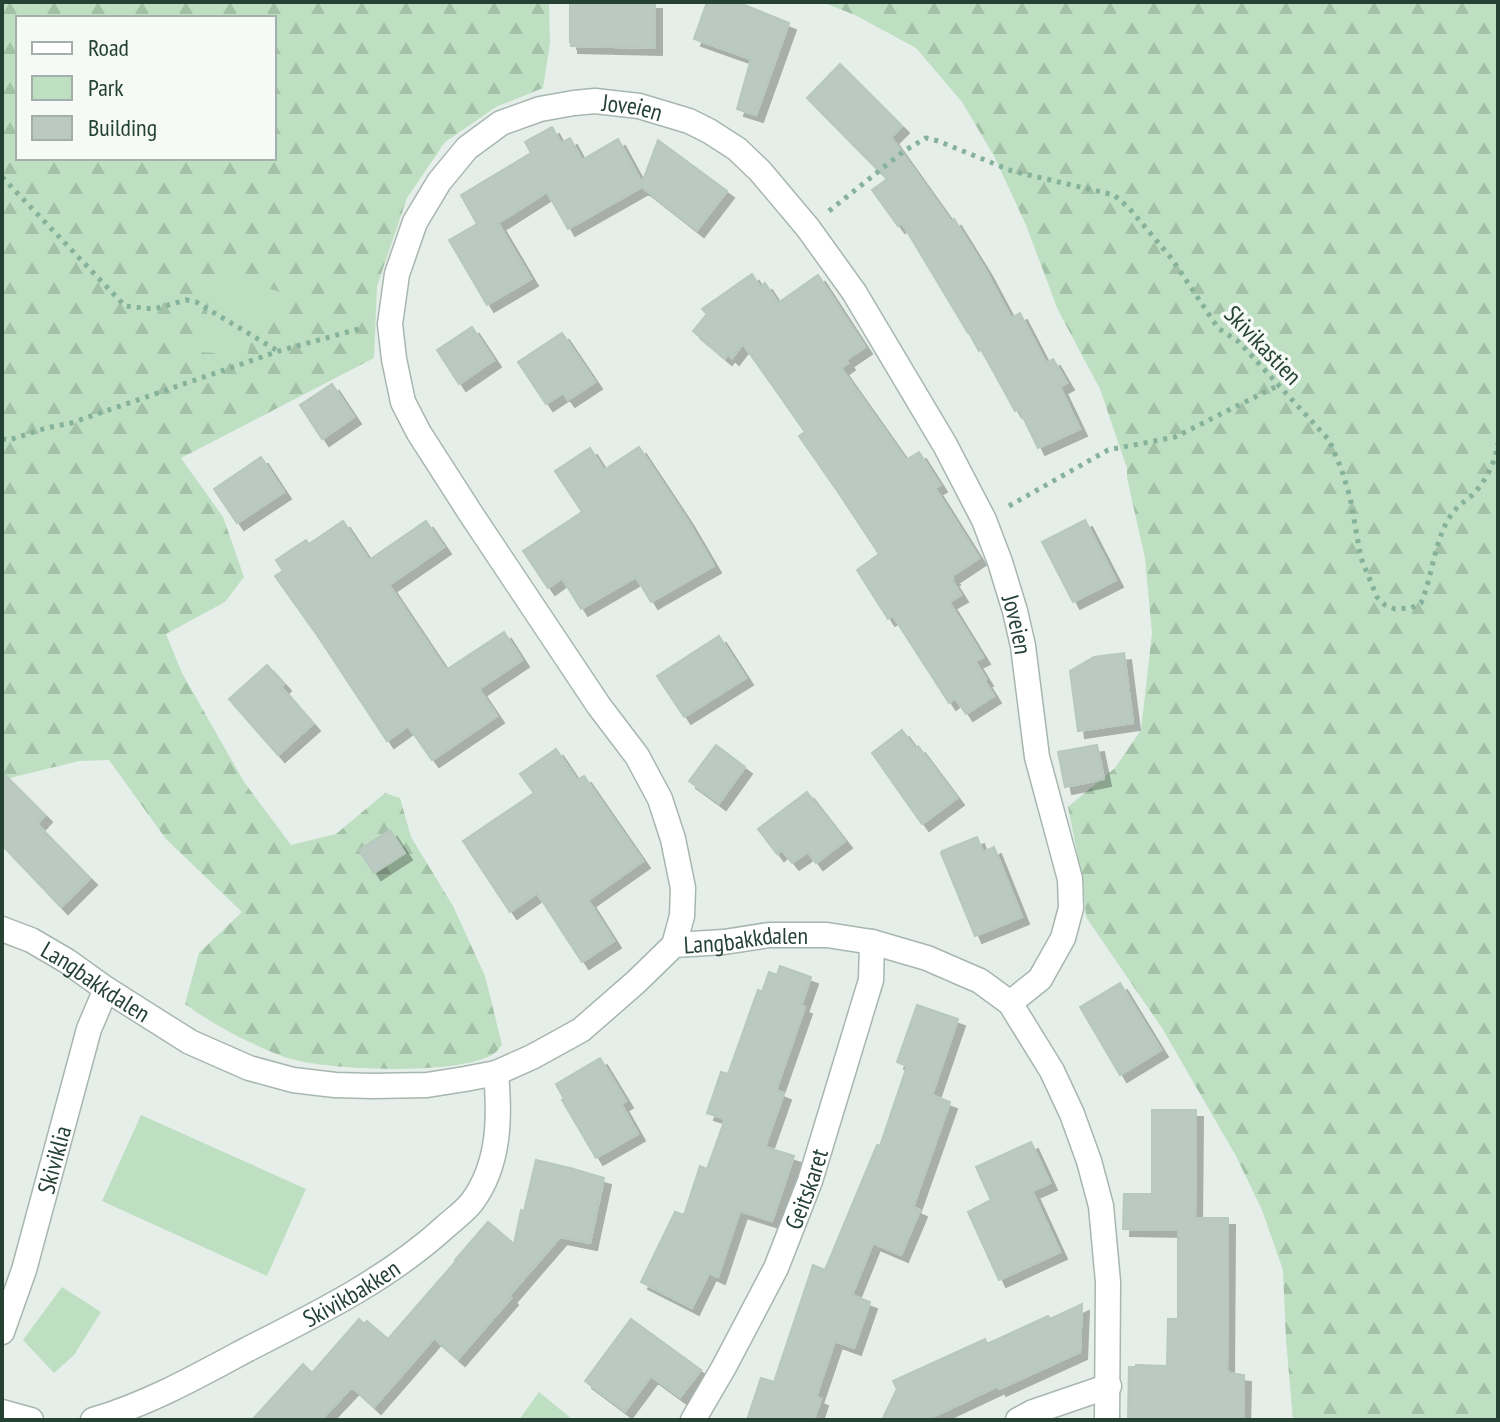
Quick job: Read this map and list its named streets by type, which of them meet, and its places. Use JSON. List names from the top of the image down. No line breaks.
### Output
{"streets":{"street":["Joveien","Langbakkdalen","Skiviklia","Geitskaret","Skivikbakken"],"path":["Skivikastien"]},"crossings":[["Joveien","Skivikastien"],["Joveien","Langbakkdalen"],["Langbakkdalen","Skiviklia"],["Langbakkdalen","Geitskaret"],["Langbakkdalen","Skivikbakken"]],"legend":["Road","Park","Building"]}
